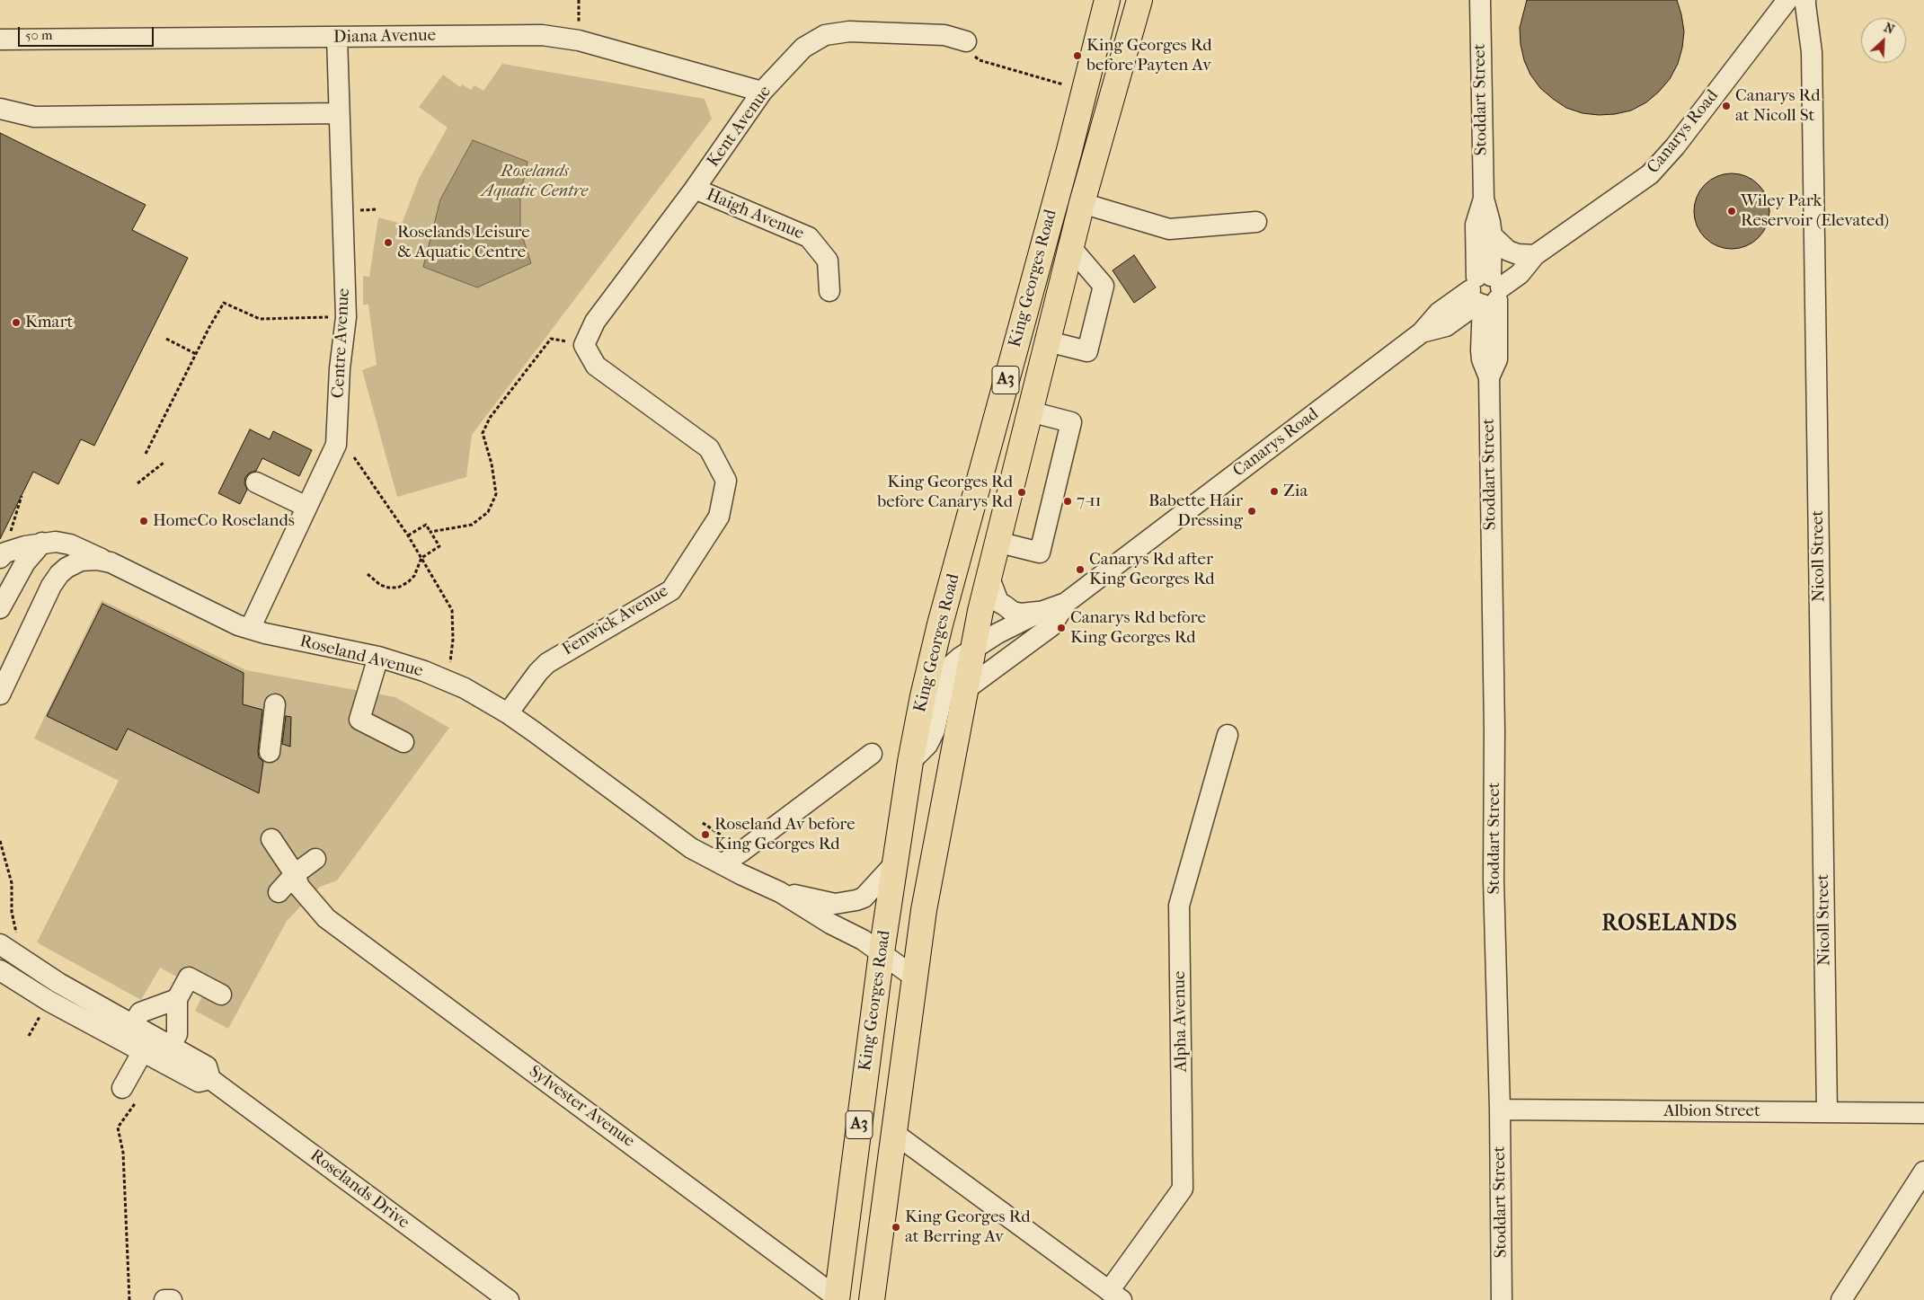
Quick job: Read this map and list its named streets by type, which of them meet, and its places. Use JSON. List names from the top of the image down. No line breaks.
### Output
{"streets":{"highway":["King Georges Road","A3"],"street":["Diana Avenue","Stoddart Street","Kent Avenue","Canarys Road","Haigh Avenue","Centre Avenue","Nicoll Street","Fenwick Avenue","Roseland Avenue","Alpha Avenue","Sylvester Avenue","Albion Street","Roselands Drive"]},"crossings":[["Diana Avenue","Kent Avenue"],["Diana Avenue","Centre Avenue"],["Stoddart Street","Canarys Road"],["Stoddart Street","Albion Street"],["Kent Avenue","Haigh Avenue"],["Kent Avenue","Fenwick Avenue"],["Canarys Road","King Georges Road"],["King Georges Road","Roseland Avenue"],["King Georges Road","Sylvester Avenue"],["Centre Avenue","Roseland Avenue"],["Nicoll Street","Albion Street"],["Fenwick Avenue","Roseland Avenue"]],"districts":["ROSELANDS"],"parks":["Roselands Aquatic Centre"],"places":["King Georges Rd before Payten Av","Canarys Rd at Nicoll St","Wiley Park Reservoir (Elevated)","Roselands Leisure & Aquatic Centre","Kmart","Zia","King Georges Rd before Canarys Rd","7-11","Babette Hair Dressing","HomeCo Roselands","Canarys Rd after King Georges Rd","Canarys Rd before King Georges Rd","Roseland Av before King Georges Rd","King Georges Rd at Berring Av"],"scale_bar":"50 m","north":"top right"}
